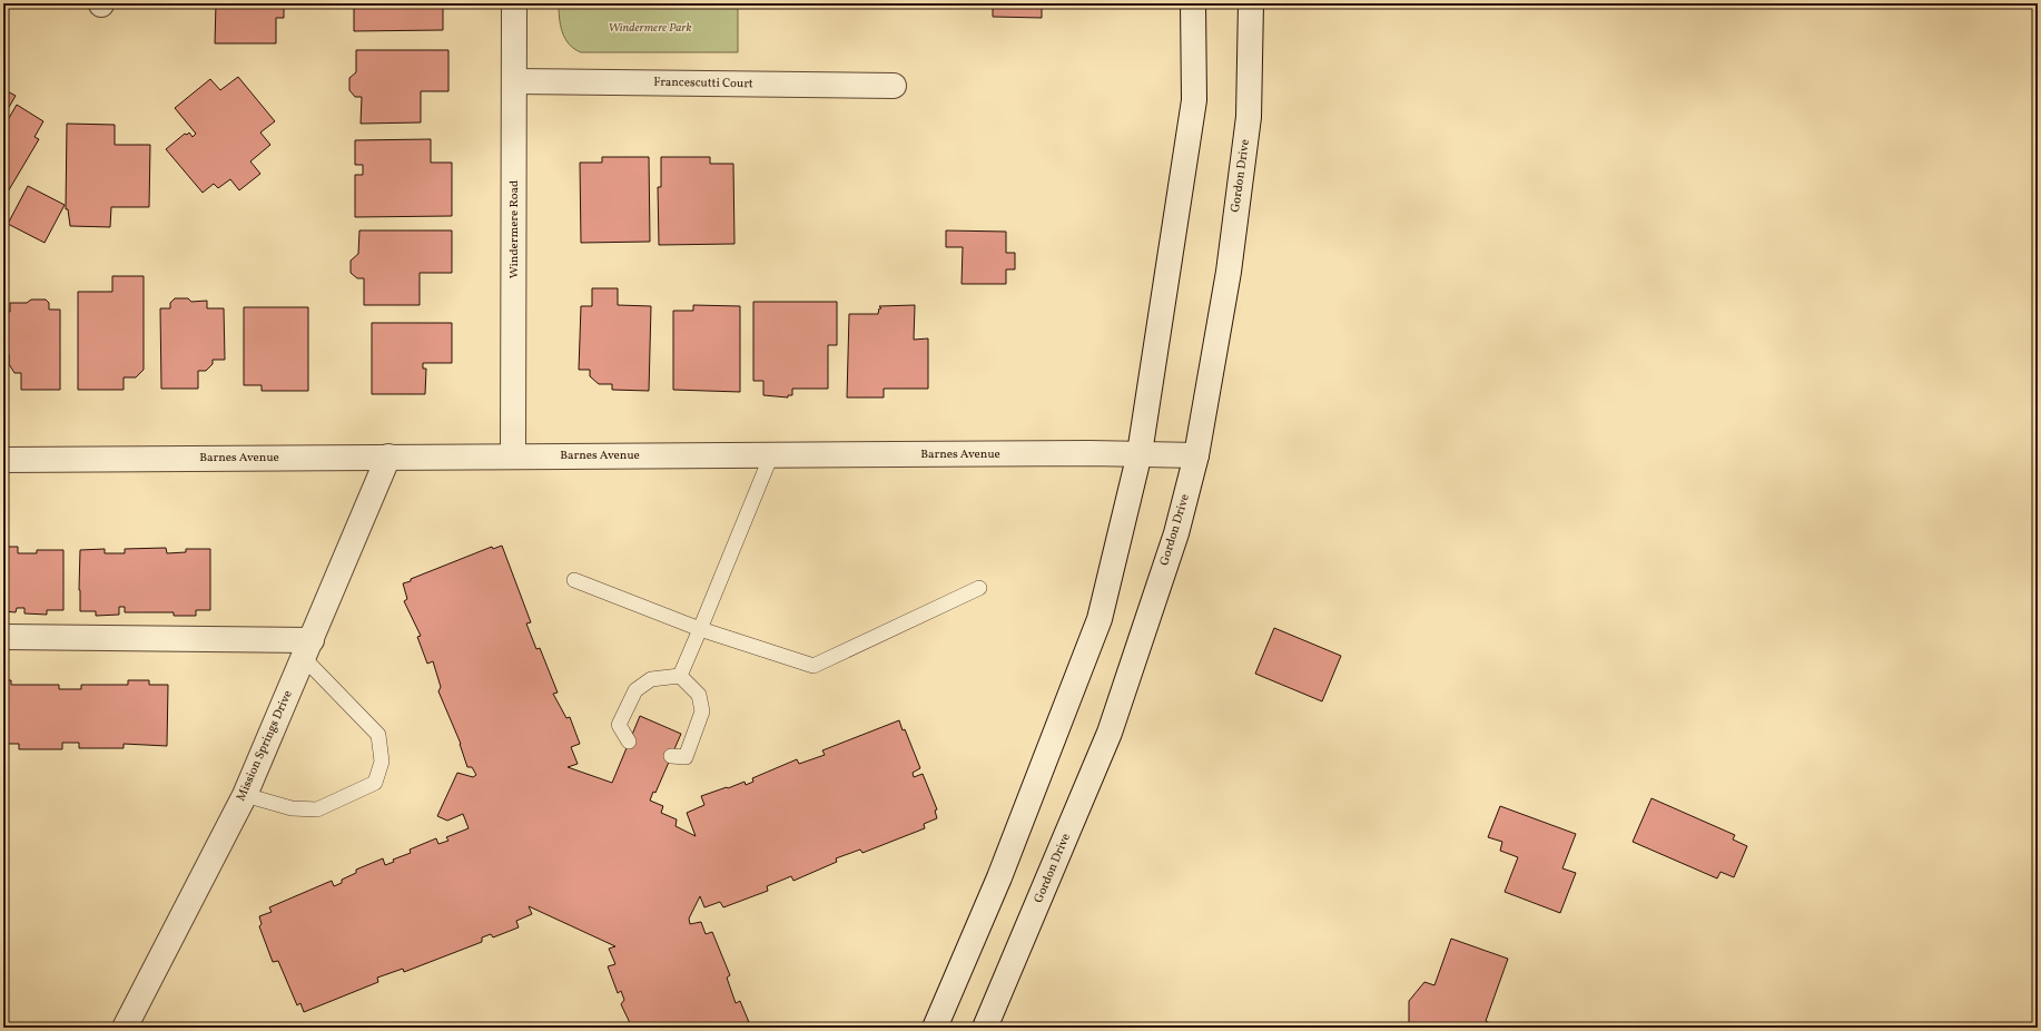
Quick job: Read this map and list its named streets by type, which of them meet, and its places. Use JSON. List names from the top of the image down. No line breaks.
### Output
{"streets":{"street":["Francescutti Court","Gordon Drive","Windermere Road","Barnes Avenue","Mission Springs Drive"]},"crossings":[["Francescutti Court","Windermere Road"],["Gordon Drive","Barnes Avenue"],["Windermere Road","Barnes Avenue"],["Barnes Avenue","Mission Springs Drive"]],"parks":["Windermere Park"]}
